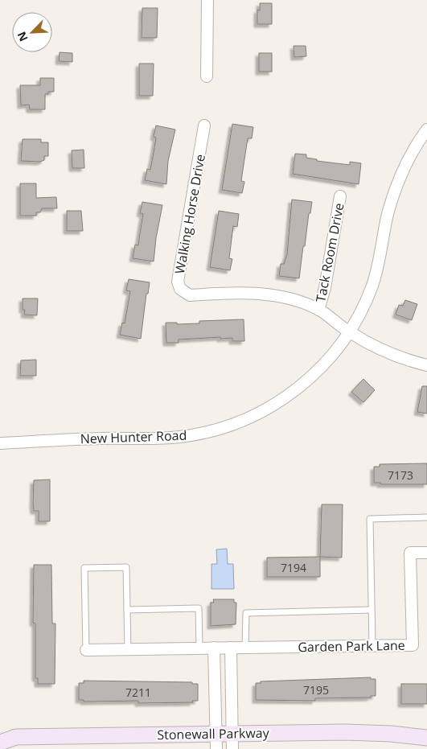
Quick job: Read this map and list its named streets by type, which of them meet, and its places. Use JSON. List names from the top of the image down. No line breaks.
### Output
{"streets":{"street":["Walking Horse Drive","Tack Room Drive","New Hunter Road","Garden Park Lane","Stonewall Parkway"]},"crossings":[["Walking Horse Drive","Tack Room Drive"],["Walking Horse Drive","New Hunter Road"]],"house_numbers":["7173","7194","7195","7211"],"north":"bottom left"}
